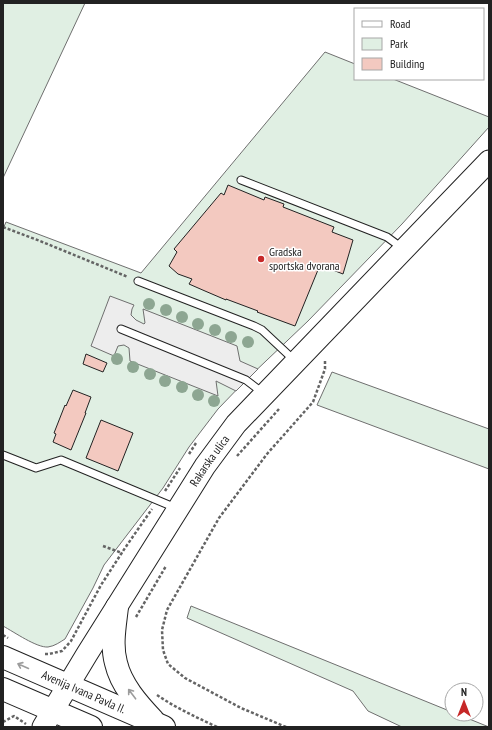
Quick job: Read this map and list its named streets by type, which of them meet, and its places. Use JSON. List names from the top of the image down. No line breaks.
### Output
{"streets":{"main road":["Rakarska ulica","Avenija Ivana Pavla II."]},"crossings":[["Rakarska ulica","Avenija Ivana Pavla II."]],"places":["Gradska sportska dvorana"],"legend":["Road","Park","Building"],"north":"top"}
